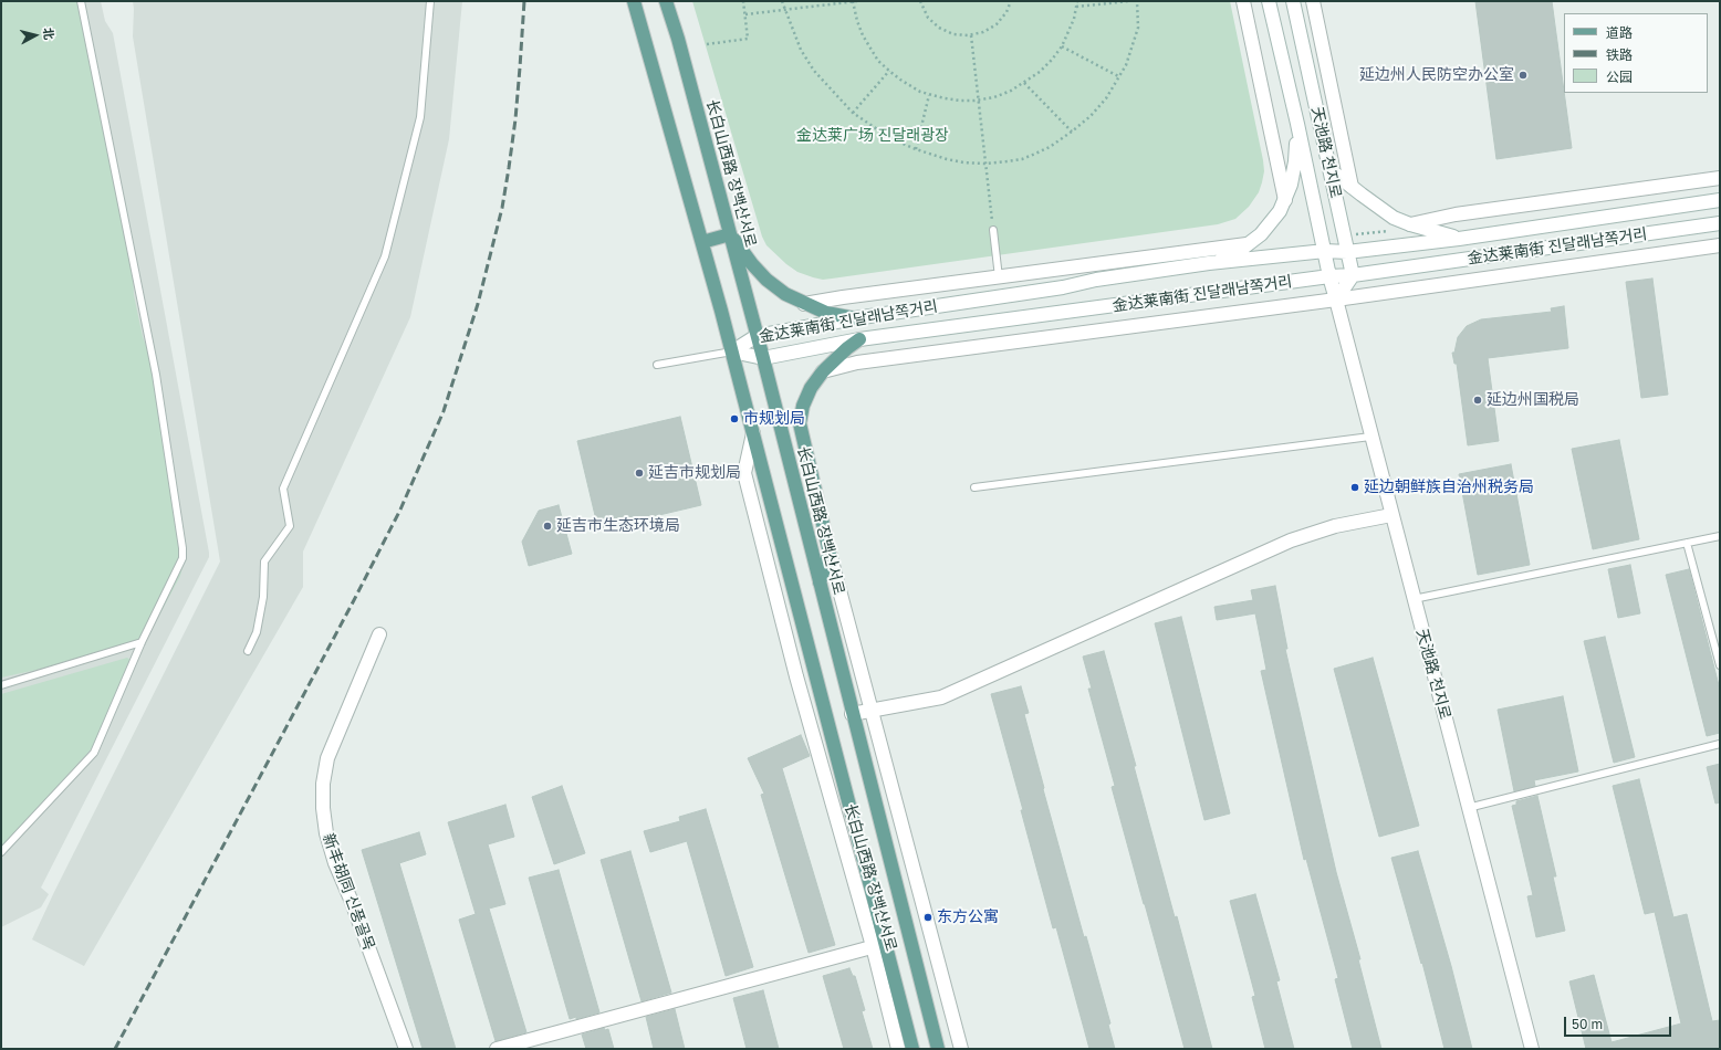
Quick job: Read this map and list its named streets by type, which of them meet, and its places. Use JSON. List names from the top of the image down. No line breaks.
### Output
{"streets":{"main road":["长白山西路 장백산서로"],"street":["天池路 천지로","金达莱南街 진달래남쪽거리","新丰胡同 신풍골목"]},"crossings":[["天池路 천지로","金达莱南街 진달래남쪽거리"],["长白山西路 장백산서로","金达莱南街 진달래남쪽거리"]],"parks":["金达莱广场 진달래광장"],"places":["延边州人民防空办公室","延边州国税局","市规划局","延吉市规划局","延边朝鲜族自治州税务局","延吉市生态环境局","东方公寓"],"legend":["道路","铁路","公园"],"scale_bar":"50 m","north":"right"}
